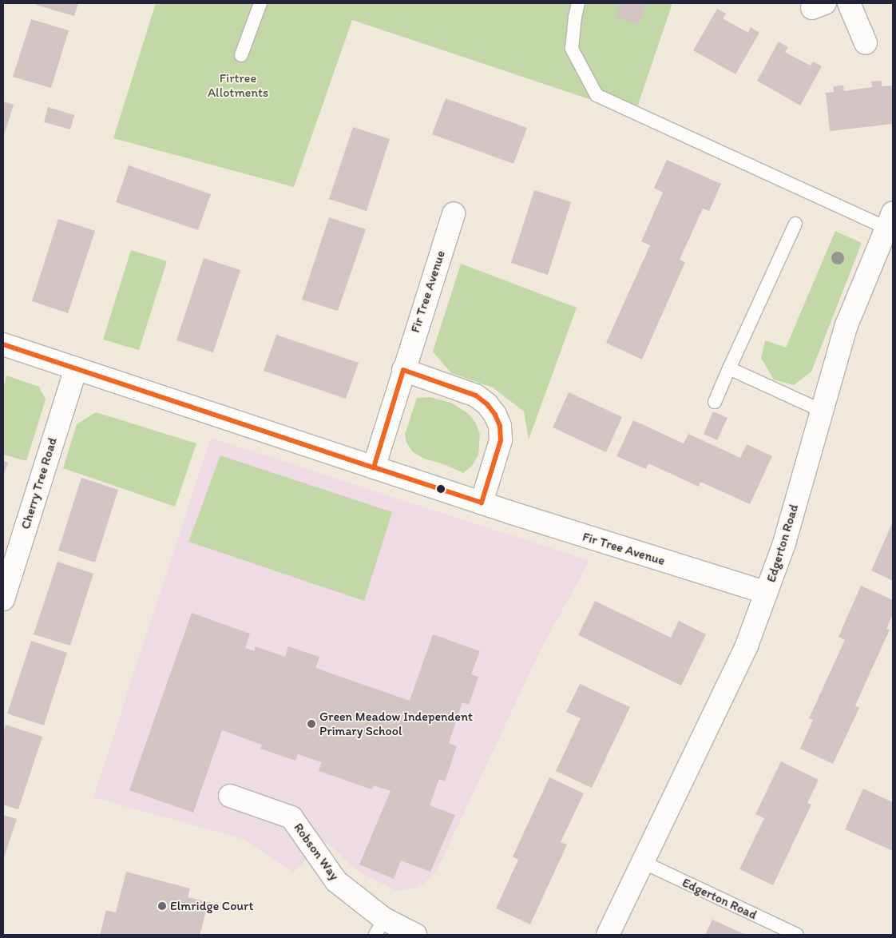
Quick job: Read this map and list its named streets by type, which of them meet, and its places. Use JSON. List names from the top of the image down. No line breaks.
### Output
{"streets":{"street":["Fir Tree Avenue","Cherry Tree Road","Edgerton Road","Robson Way"]},"crossings":[["Fir Tree Avenue","Cherry Tree Road"],["Fir Tree Avenue","Edgerton Road"]],"parks":["Firtree Allotments"],"places":["Green Meadow Independent Primary School","Elmridge Court"]}
